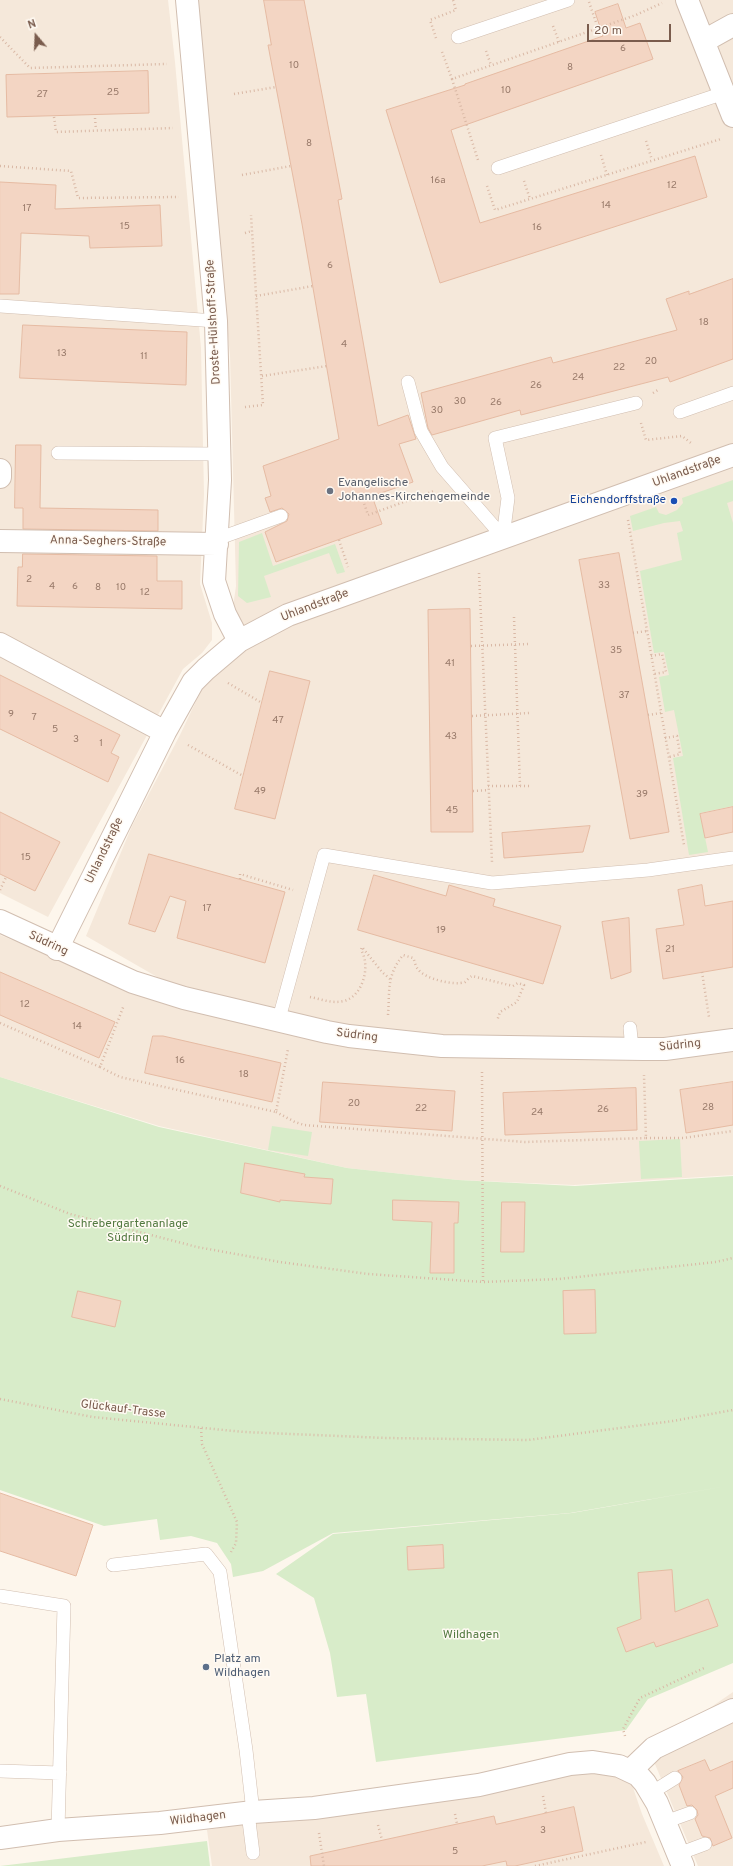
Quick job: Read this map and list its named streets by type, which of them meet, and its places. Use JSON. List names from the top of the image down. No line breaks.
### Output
{"streets":{"street":["Droste-Hülshoff-Straße","Uhlandstraße","Anna-Seghers-Straße","Südring","Wildhagen"],"path":["Glückauf-Trasse"]},"crossings":[["Droste-Hülshoff-Straße","Uhlandstraße"],["Droste-Hülshoff-Straße","Anna-Seghers-Straße"],["Uhlandstraße","Südring"]],"parks":["Schrebergartenanlage Südring","Wildhagen"],"places":["Evangelische Johannes-Kirchengemeinde","Eichendorffstraße","Platz am Wildhagen"],"house_numbers":["6","10","8","10","25","27","8","16a","12","14","17","15","16","6","18","4","13","11","20","22","24","26","30","26","30","2","33","4","6","8","10","12","35","41","37","9","7","47","5","43","3","1","49","39","45","15","17","19","21","12","14","16","18","20","28","22","26","24","3","5"],"scale_bar":"20 m","north":"top"}
